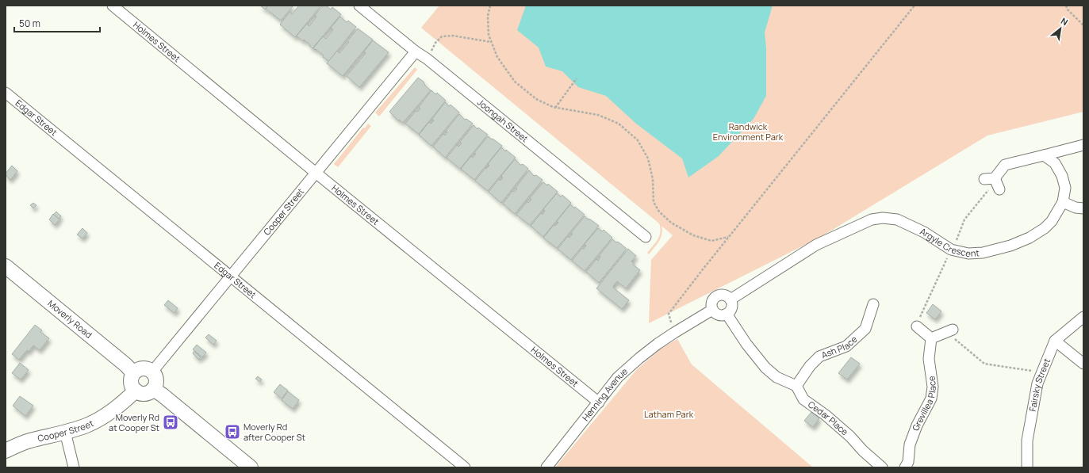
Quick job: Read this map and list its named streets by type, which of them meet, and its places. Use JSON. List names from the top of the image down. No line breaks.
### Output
{"streets":{"street":["Holmes Street","Edgar Street","Joongah Street","Cooper Street","Argyle Crescent","Moverly Road","Ash Place","Fairsky Street","Henning Avenue","Grevillea Place","Cedar Place"]},"crossings":[["Holmes Street","Cooper Street"],["Holmes Street","Henning Avenue"],["Edgar Street","Cooper Street"],["Joongah Street","Cooper Street"],["Cooper Street","Moverly Road"],["Ash Place","Cedar Place"]],"parks":["Randwick Environment Park","Latham Park"],"places":{"bus stop":["Moverly Rd at Cooper St","Moverly Rd after Cooper St"]},"scale_bar":"50 m","north":"top right"}
